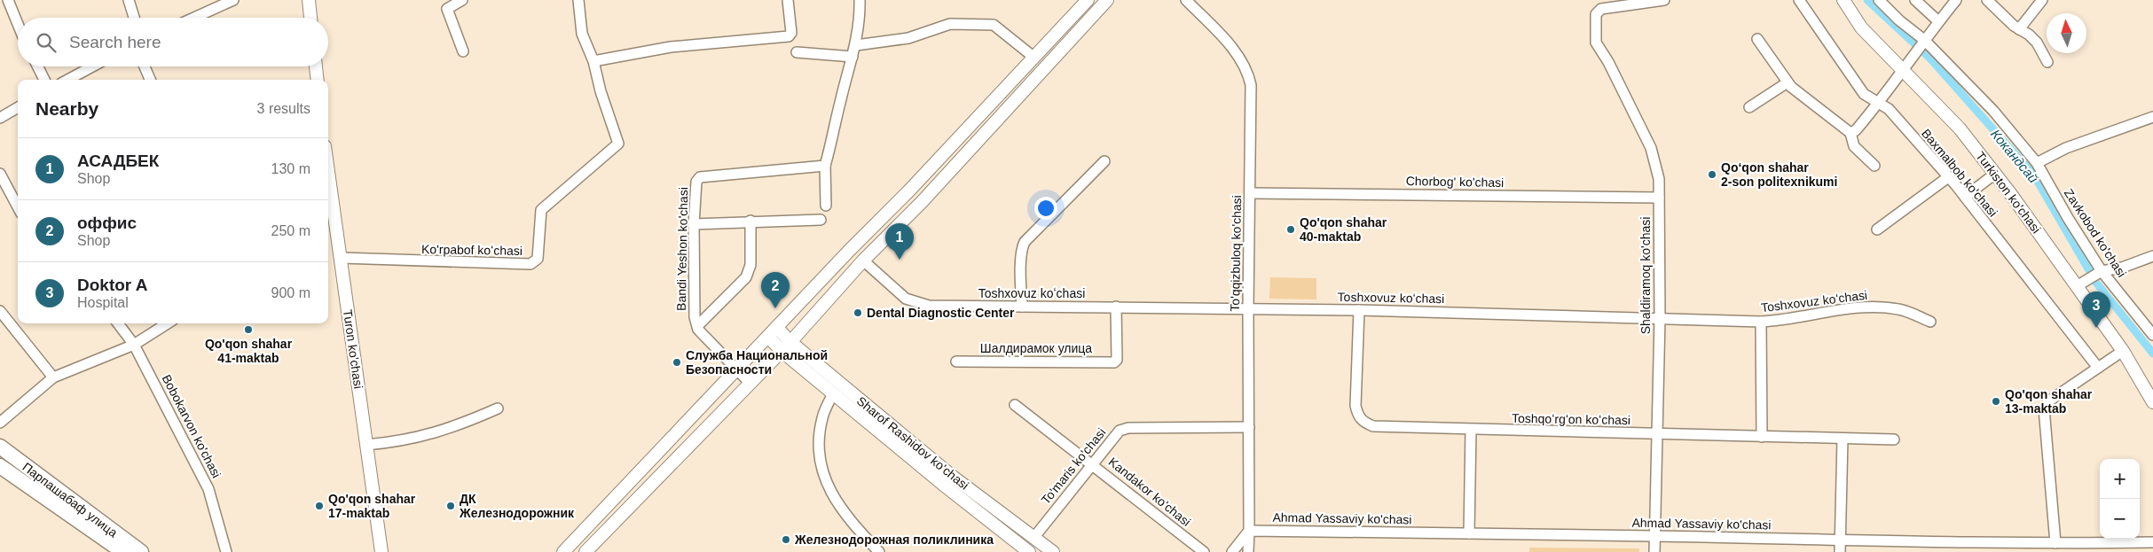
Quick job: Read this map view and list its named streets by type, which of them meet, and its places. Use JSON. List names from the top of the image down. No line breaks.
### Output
{"streets":{"highway":["Парпашабаф улица"],"main road":["Turkiston ko'chasi","Turon ko'chasi","Sharof Rashidov ko'chasi"],"street":["Baxmalbob ko'chasi","Chorbog' ko'chasi","Zavkobod ko'chasi","Bandi Yeshon ko'chasi","Ko'rpabof koʻchasi","To'qqizbuloq ko'chasi","Shaldiramoq ko'chasi","Toshxovuz koʻchasi","Шалдирамок улица","Toshqoʻrgʻon koʻchasi","Bobokarvon ko'chasi","To'maris ko'chasi","Kandakor ko'chasi","Ahmad Yassaviy ko'chasi"]},"crossings":[["Chorbog' ko'chasi","To'qqizbuloq ko'chasi"],["Chorbog' ko'chasi","Shaldiramoq ko'chasi"],["Ko'rpabof koʻchasi","Turon ko'chasi"],["To'qqizbuloq ko'chasi","Toshxovuz koʻchasi"],["To'qqizbuloq ko'chasi","To'maris ko'chasi"],["To'qqizbuloq ko'chasi","Ahmad Yassaviy ko'chasi"],["Shaldiramoq ko'chasi","Toshxovuz koʻchasi"],["Shaldiramoq ko'chasi","Toshqoʻrgʻon koʻchasi"],["Shaldiramoq ko'chasi","Ahmad Yassaviy ko'chasi"],["Toshxovuz koʻchasi","Шалдирамок улица"],["Toshxovuz koʻchasi","Toshqoʻrgʻon koʻchasi"],["Sharof Rashidov ko'chasi","To'maris ko'chasi"],["To'maris ko'chasi","Kandakor ko'chasi"]],"water":["Кокандсай"],"places":["Qoʻqon shahar 2-son politexnikumi","Qo'qon shahar 40-maktab","Dental Diagnostic Center","Qo'qon shahar 41-maktab","Служба Национальной Безопасности","Qo'qon shahar 13-maktab","Qo'qon shahar 17-maktab","ДК Железнодорожник","Железнодорожная поликлиника"],"north":"top","page":{"search":"Search here","heading":["Nearby","3 results"],"list":[{"mark":"1","name":"АСАДБЕК","note":"Shop","value":"130 m"},{"mark":"2","name":"оффис","note":"Shop","value":"250 m"},{"mark":"3","name":"Doktor A","note":"Hospital","value":"900 m"}],"pins":["1","2","3"],"map_buttons":["+","−"]}}
